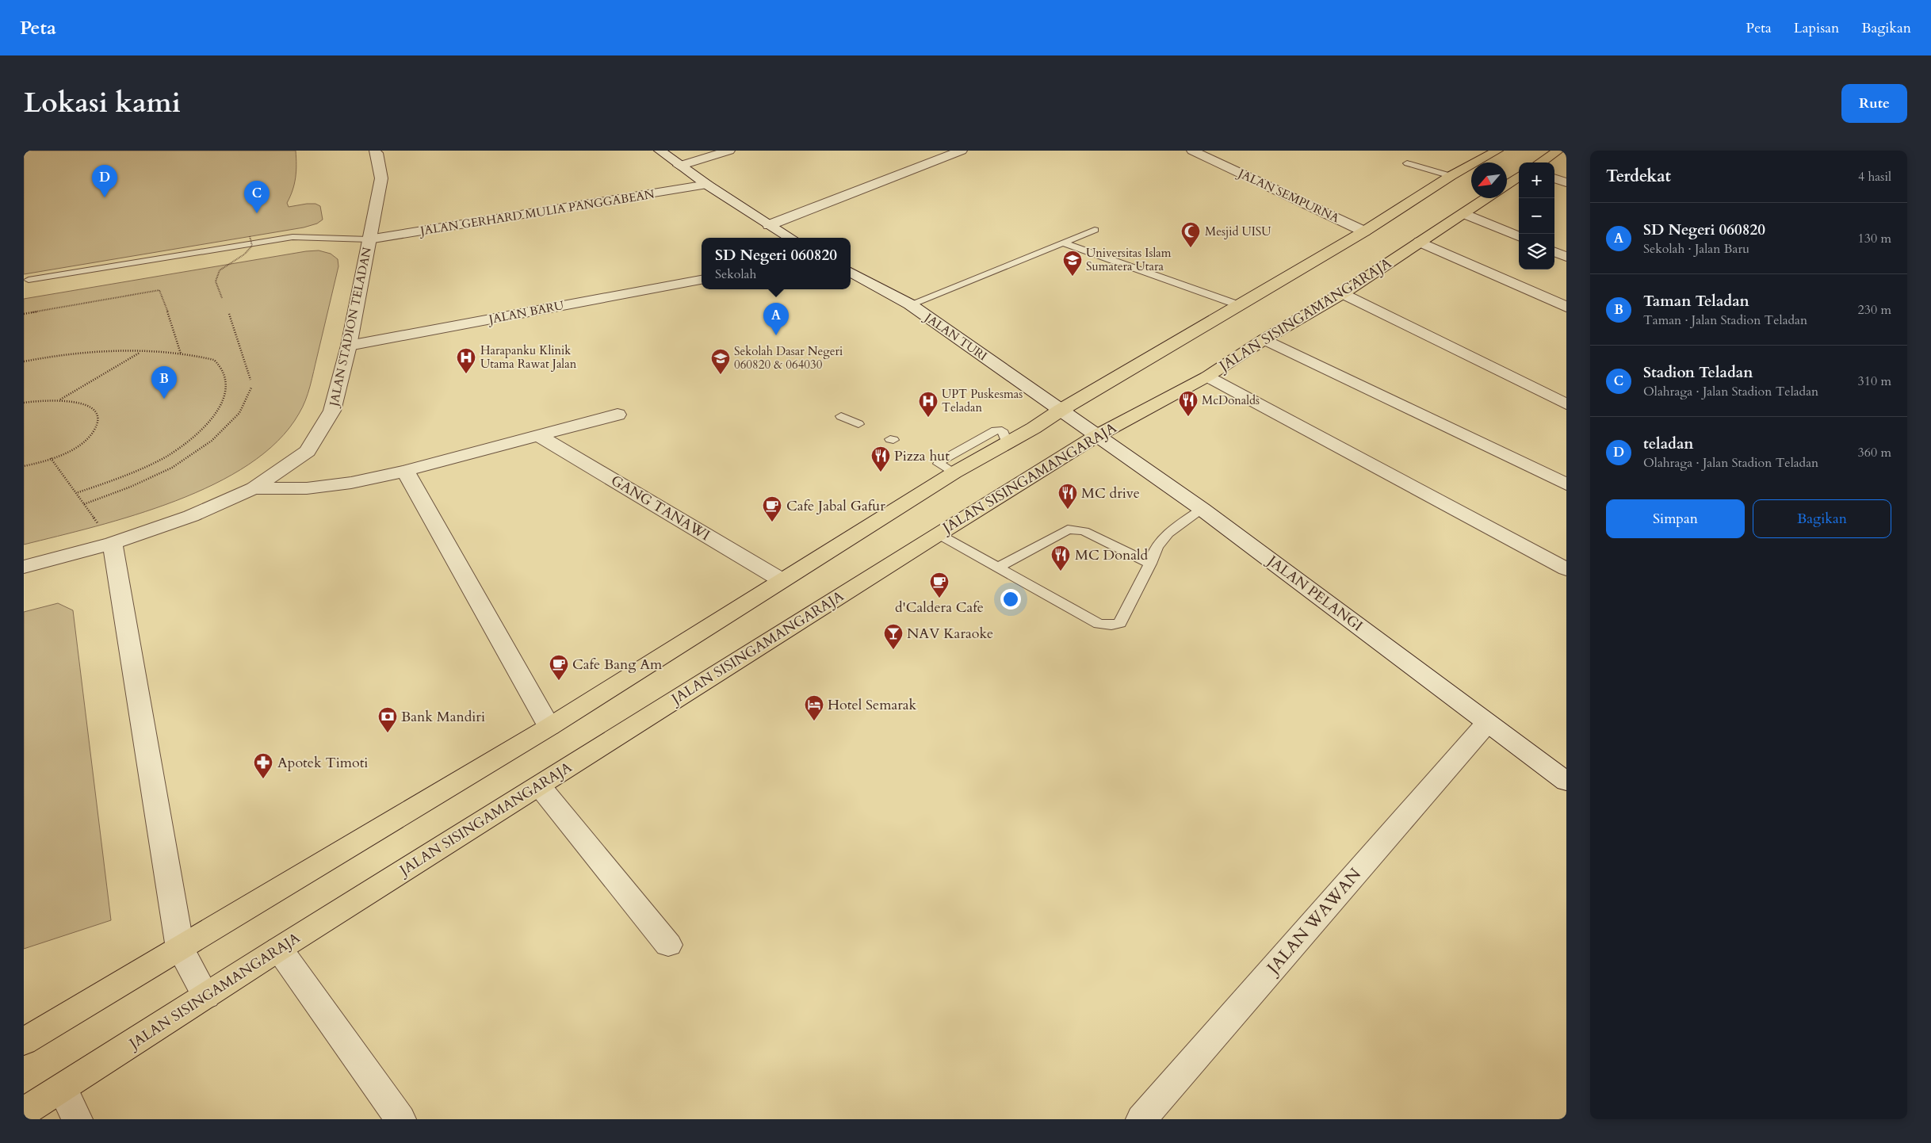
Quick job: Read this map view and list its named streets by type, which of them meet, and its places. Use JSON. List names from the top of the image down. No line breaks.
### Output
{"streets":{"main road":["JALAN SISINGAMANGARAJA"],"street":["JALAN SEMPURNA","JALAN GERHARD MULIA PANGGABEAN","JALAN BARU","JALAN STADION TELADAN","JALAN TURI","GANG TANAWI","JALAN PELANGI","JALAN WAWAN"]},"crossings":[["JALAN GERHARD MULIA PANGGABEAN","JALAN STADION TELADAN"],["JALAN BARU","JALAN STADION TELADAN"],["JALAN SISINGAMANGARAJA","JALAN PELANGI"],["JALAN TURI","JALAN PELANGI"],["JALAN PELANGI","JALAN WAWAN"]],"places":{"mosque":["Mesjid UISU"],"school or university":["Universitas Islam Sumatera Utara","Sekolah Dasar Negeri 060820 & 064030"],"hospital":["Harapanku Klinik Utama Rawat Jalan","UPT Puskesmas Teladan"],"restaurant":["McDonalds","Pizza hut","MC drive","MC Donald"],"cafe":["Cafe Jabal Gafur","d'Caldera Cafe","Cafe Bang Am"],"bar":["NAV Karaoke"],"hotel":["Hotel Semarak"],"bank":["Bank Mandiri"],"pharmacy":["Apotek Timoti"]},"north":"bottom left","page":{"header":"Peta","nav":["Peta","Lapisan","Bagikan"],"title":"Lokasi kami","buttons":["Rute",["Simpan","Bagikan"]],"heading":["Terdekat","4 hasil"],"map_buttons":["+","−"],"pins":["D","C","A","B"],"list":[{"mark":"A","name":"SD Negeri 060820","note":"Sekolah · Jalan Baru","value":"130 m"},{"mark":"B","name":"Taman Teladan","note":"Taman · Jalan Stadion Teladan","value":"230 m"},{"mark":"C","name":"Stadion Teladan","note":"Olahraga · Jalan Stadion Teladan","value":"310 m"},{"mark":"D","name":"teladan","note":"Olahraga · Jalan Stadion Teladan","value":"360 m"}],"popup":["SD Negeri 060820","Sekolah"]}}
